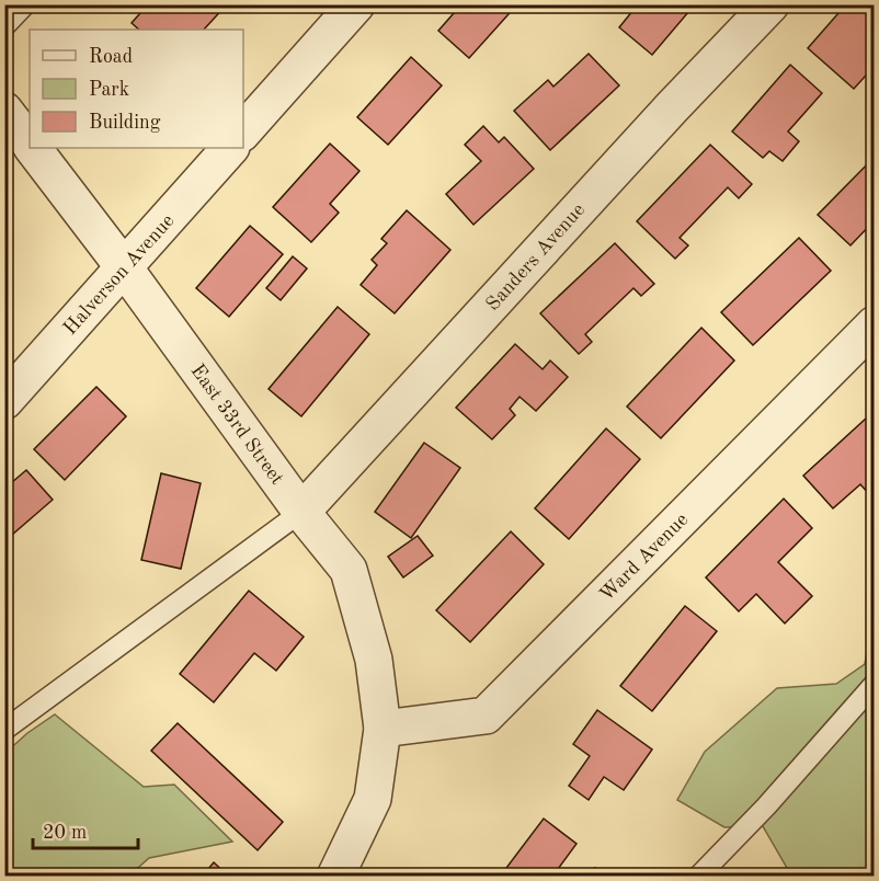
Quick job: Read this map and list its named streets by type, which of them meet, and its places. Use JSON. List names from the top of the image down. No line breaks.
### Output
{"streets":{"street":["Sanders Avenue","Halverson Avenue","East 33rd Street","Ward Avenue"]},"crossings":[["Sanders Avenue","East 33rd Street"],["Halverson Avenue","East 33rd Street"],["East 33rd Street","Ward Avenue"]],"legend":["Road","Park","Building"],"scale_bar":"20 m"}
